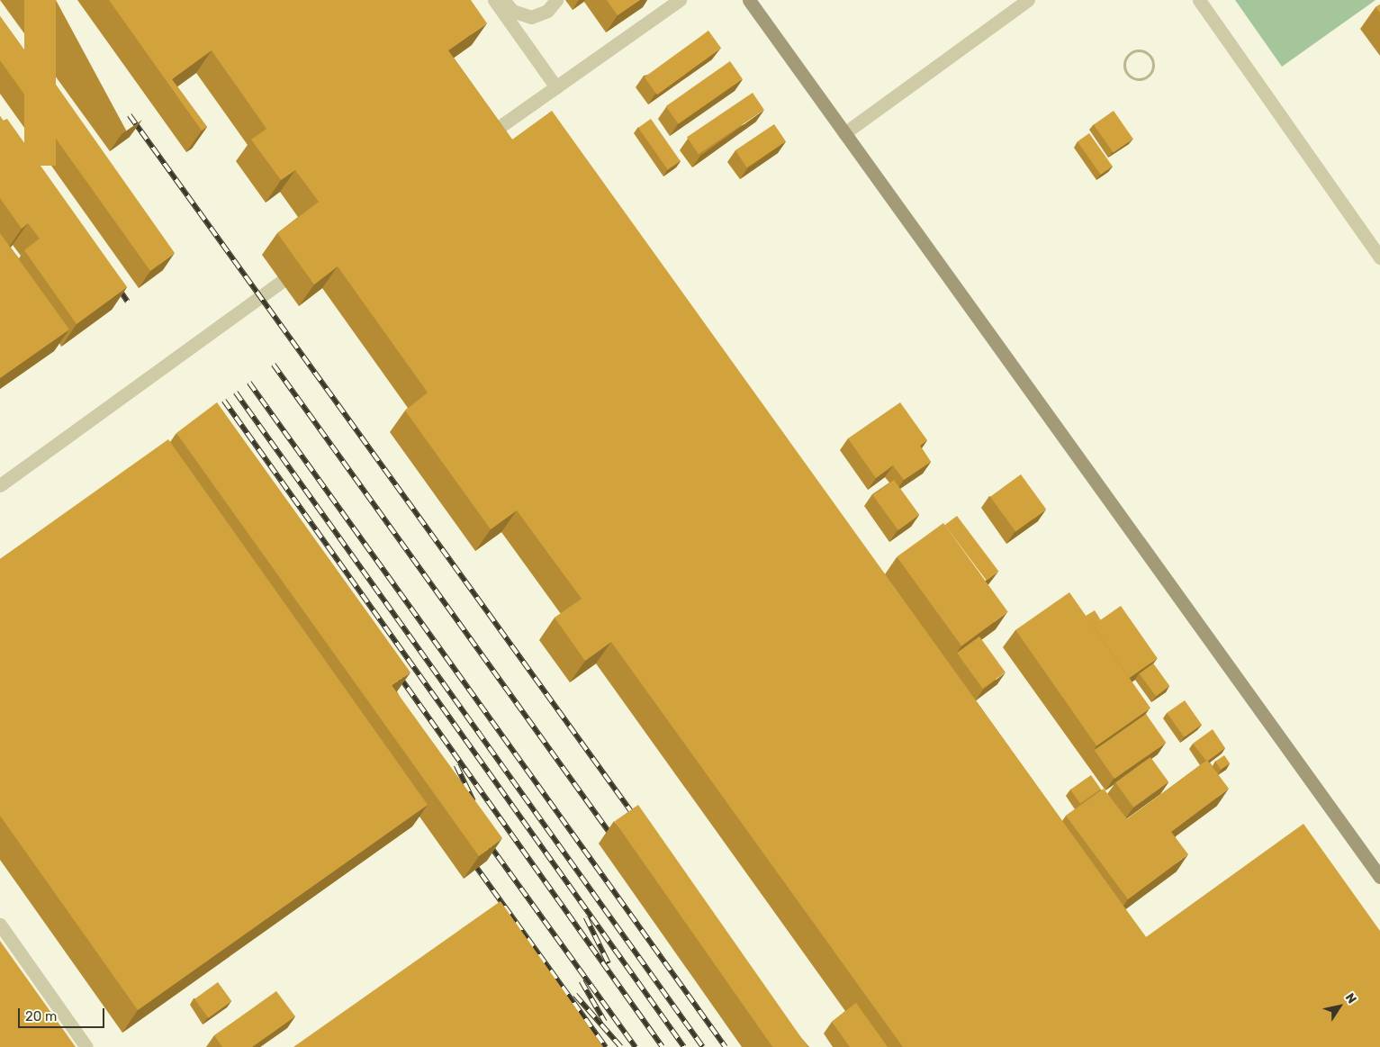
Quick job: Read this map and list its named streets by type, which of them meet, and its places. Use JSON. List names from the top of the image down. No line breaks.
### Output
{"scale_bar":"20 m","north":"top right"}
